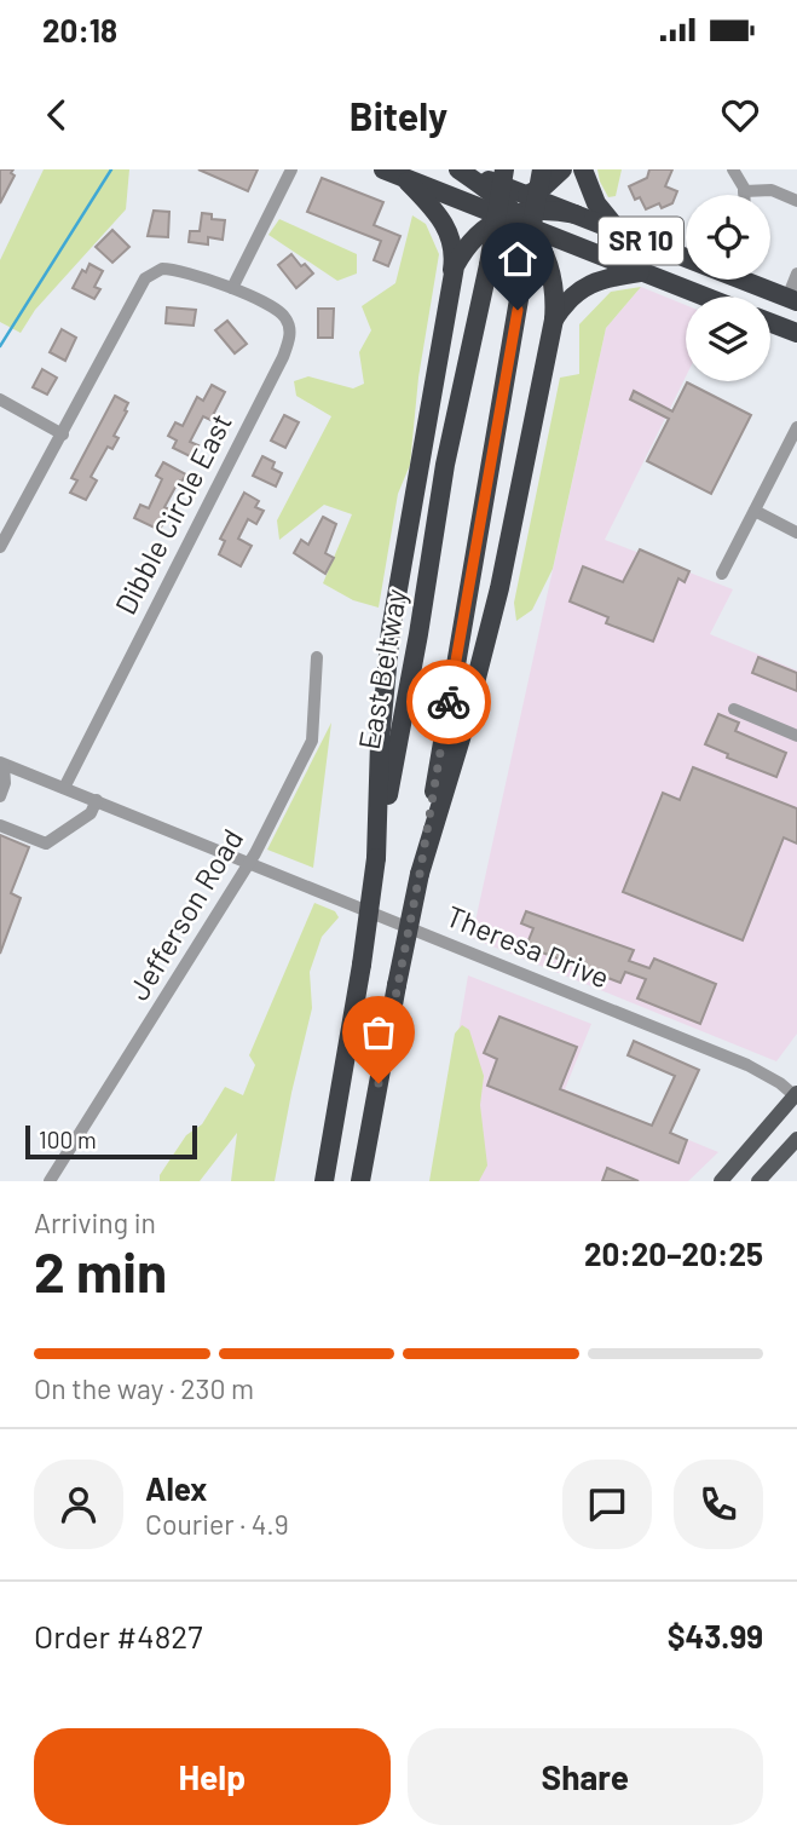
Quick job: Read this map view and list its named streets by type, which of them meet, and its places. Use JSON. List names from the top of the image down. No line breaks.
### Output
{"streets":{"highway":["SR 10","East Beltway"],"street":["Dibble Circle East","Jefferson Road","Theresa Drive"]},"crossings":[["SR 10","East Beltway"],["Dibble Circle East","Theresa Drive"],["Jefferson Road","Theresa Drive"]],"scale_bar":"100 m","page":{"status":"20:18","header":"Bitely","scale":"100 m","heading":["2 min","Arriving in","20:20–20:25"],"panel":["Alex","Courier · 4.9","Order #4827","$43.99"],"bar":"On the way · 230 m","buttons":["Help","Share"]}}
